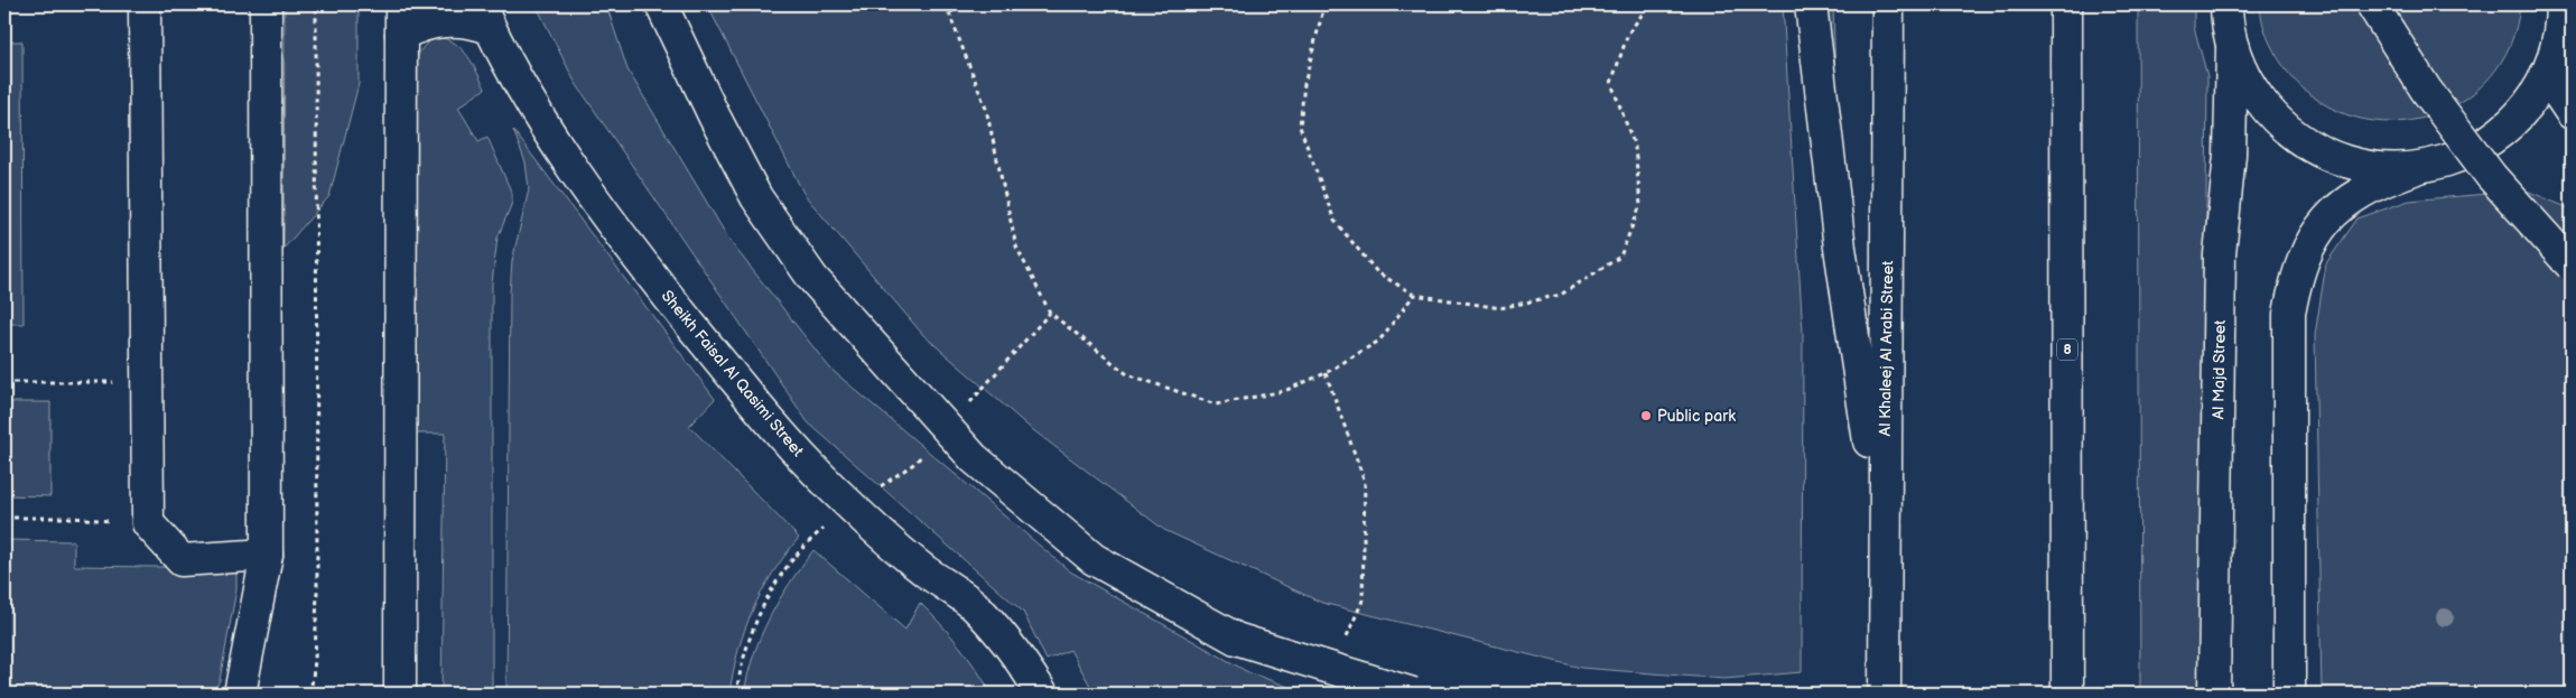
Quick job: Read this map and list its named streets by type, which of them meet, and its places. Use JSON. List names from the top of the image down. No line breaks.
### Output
{"streets":{"main road":["Al Khaleej Al Arabi Street","8","Al Majd Street","Sheikh Faisal Al Qasimi Street"]},"places":["Public park"]}
